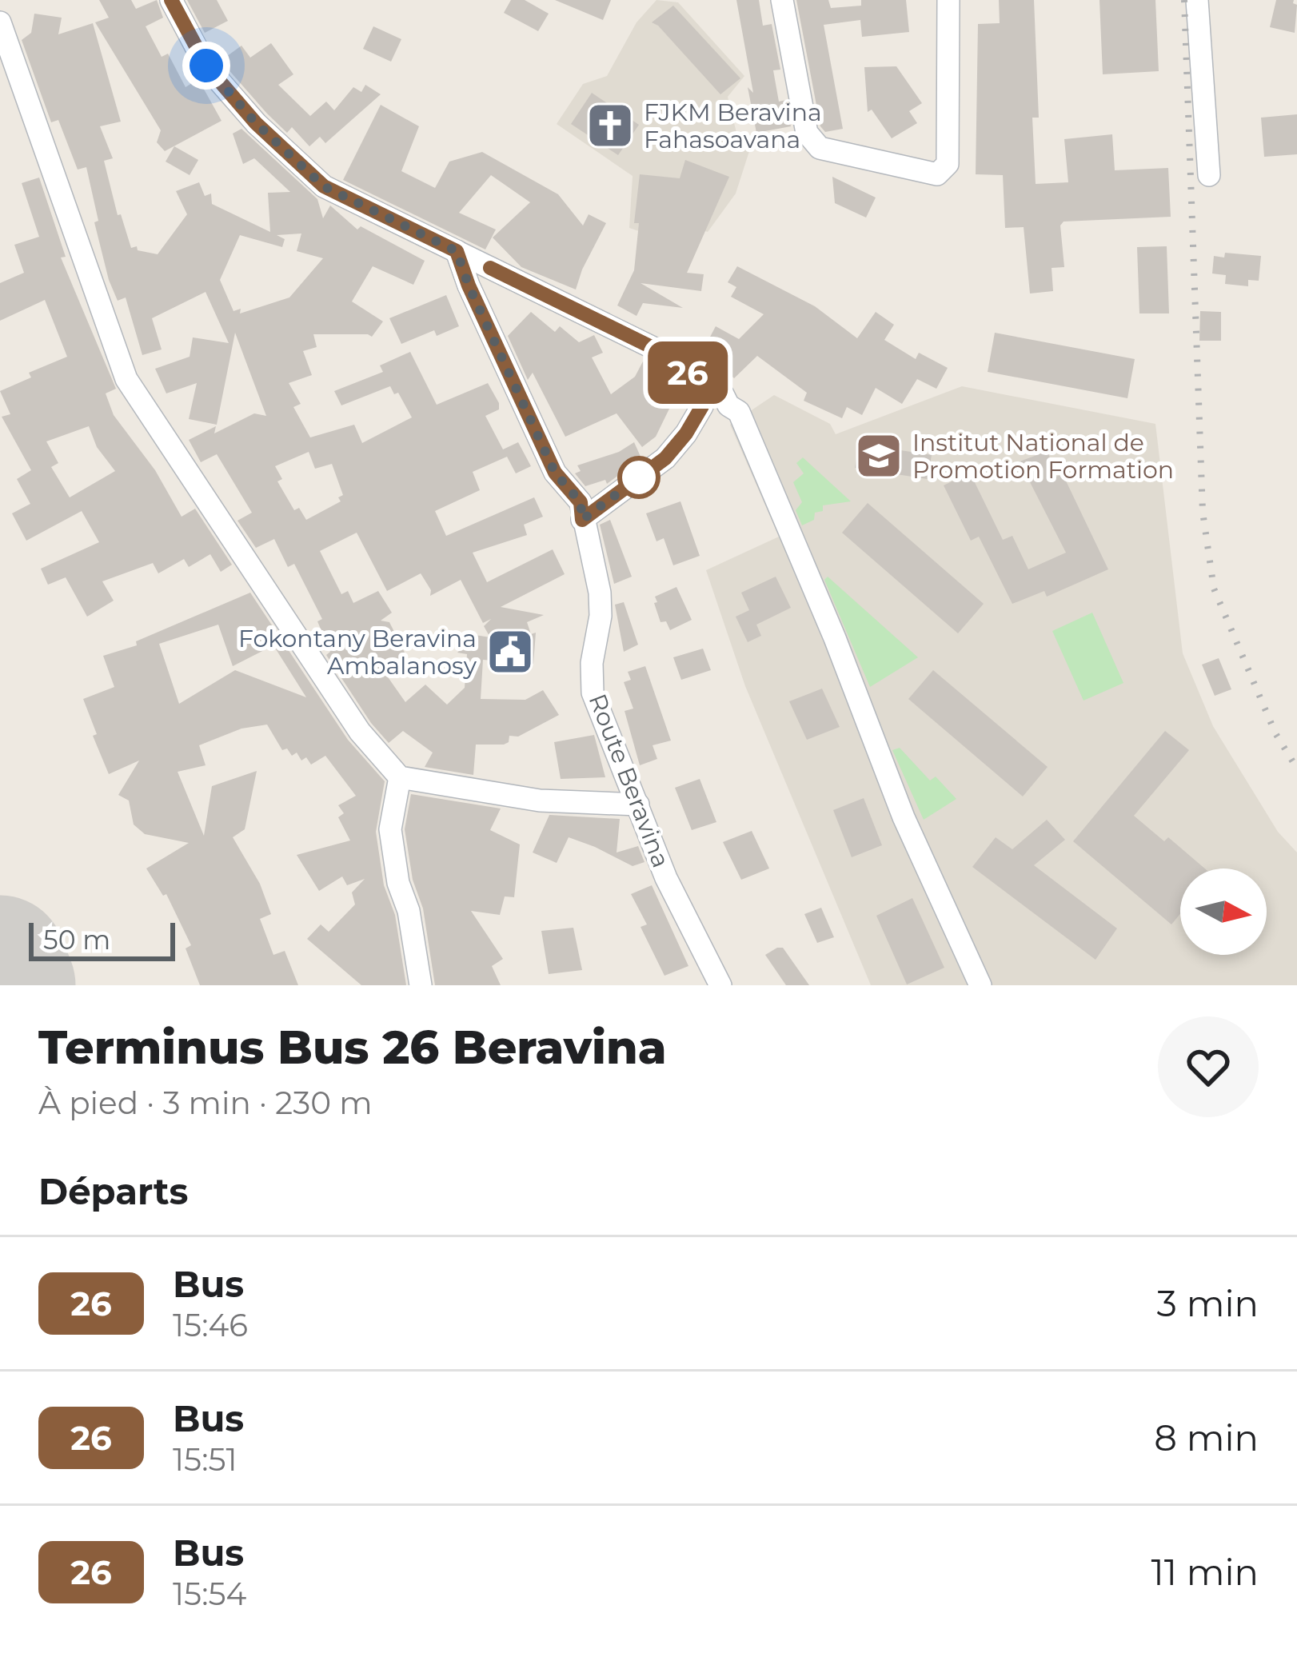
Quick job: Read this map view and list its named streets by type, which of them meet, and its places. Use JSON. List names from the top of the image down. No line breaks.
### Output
{"streets":{"street":["Route Beravina"]},"places":{"church":["FJKM Beravina Fahasoavana"],"school or university":["Institut National de Promotion Formation"],"public building":["Fokontany Beravina Ambalanosy"]},"lines":["bus line 26"],"scale_bar":"50 m","north":"right","page":{"on_map":"26","scale":"50 m","heading":[["Terminus Bus 26 Beravina","À pied · 3 min · 230 m"],"Départs"],"list":[{"mark":"26","name":"Bus","note":"15:46","value":"3 min"},{"mark":"26","name":"Bus","note":"15:51","value":"8 min"},{"mark":"26","name":"Bus","note":"15:54","value":"11 min"}]}}
